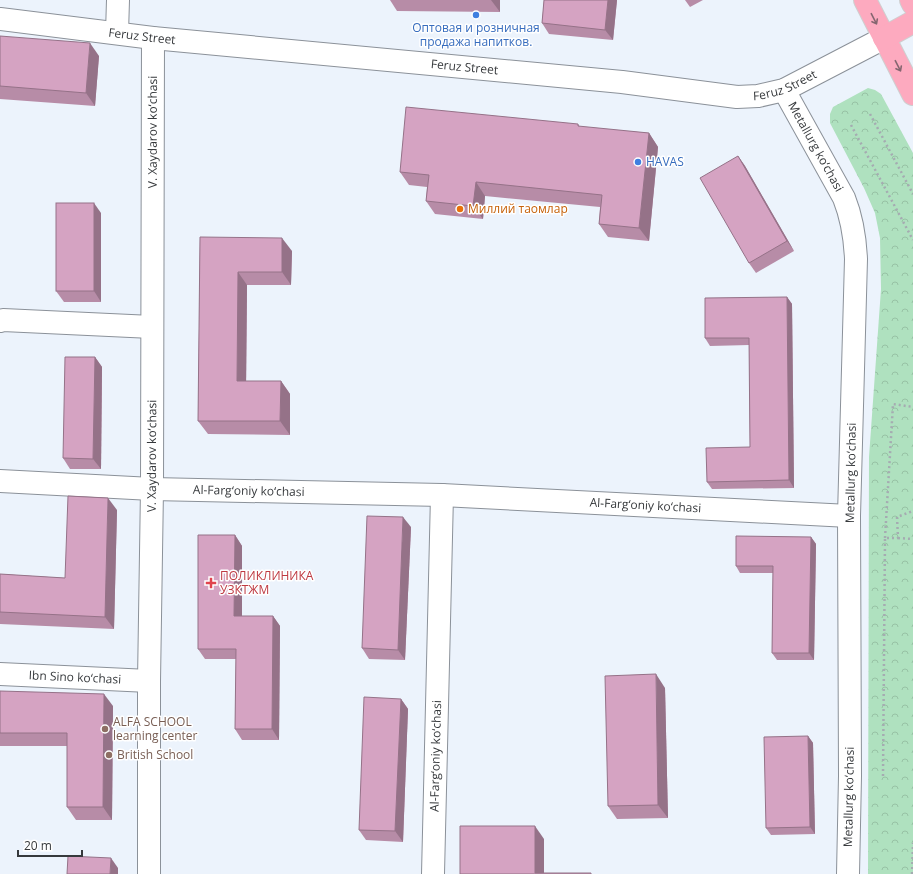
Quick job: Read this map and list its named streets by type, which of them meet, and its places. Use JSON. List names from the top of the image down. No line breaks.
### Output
{"streets":{"main road":["Feruz Street"],"street":["V. Xaydarov ko‘chasi","Metallurg ko‘chasi","Al-Farg‘oniy ko‘chasi","Ibn Sino ko‘chasi"]},"crossings":[["Feruz Street","V. Xaydarov ko‘chasi"],["Feruz Street","Metallurg ko‘chasi"],["V. Xaydarov ko‘chasi","Al-Farg‘oniy ko‘chasi"],["V. Xaydarov ko‘chasi","Ibn Sino ko‘chasi"],["Metallurg ko‘chasi","Al-Farg‘oniy ko‘chasi"]],"places":{"other":["Оптовая и розничная продажа напитков.","HAVAS","Миллий таомлар","ALFA SCHOOL learning center","British School"],"health":["ПОЛИКЛИНИКА УЗКТЖМ"]},"scale_bar":"20 m"}
